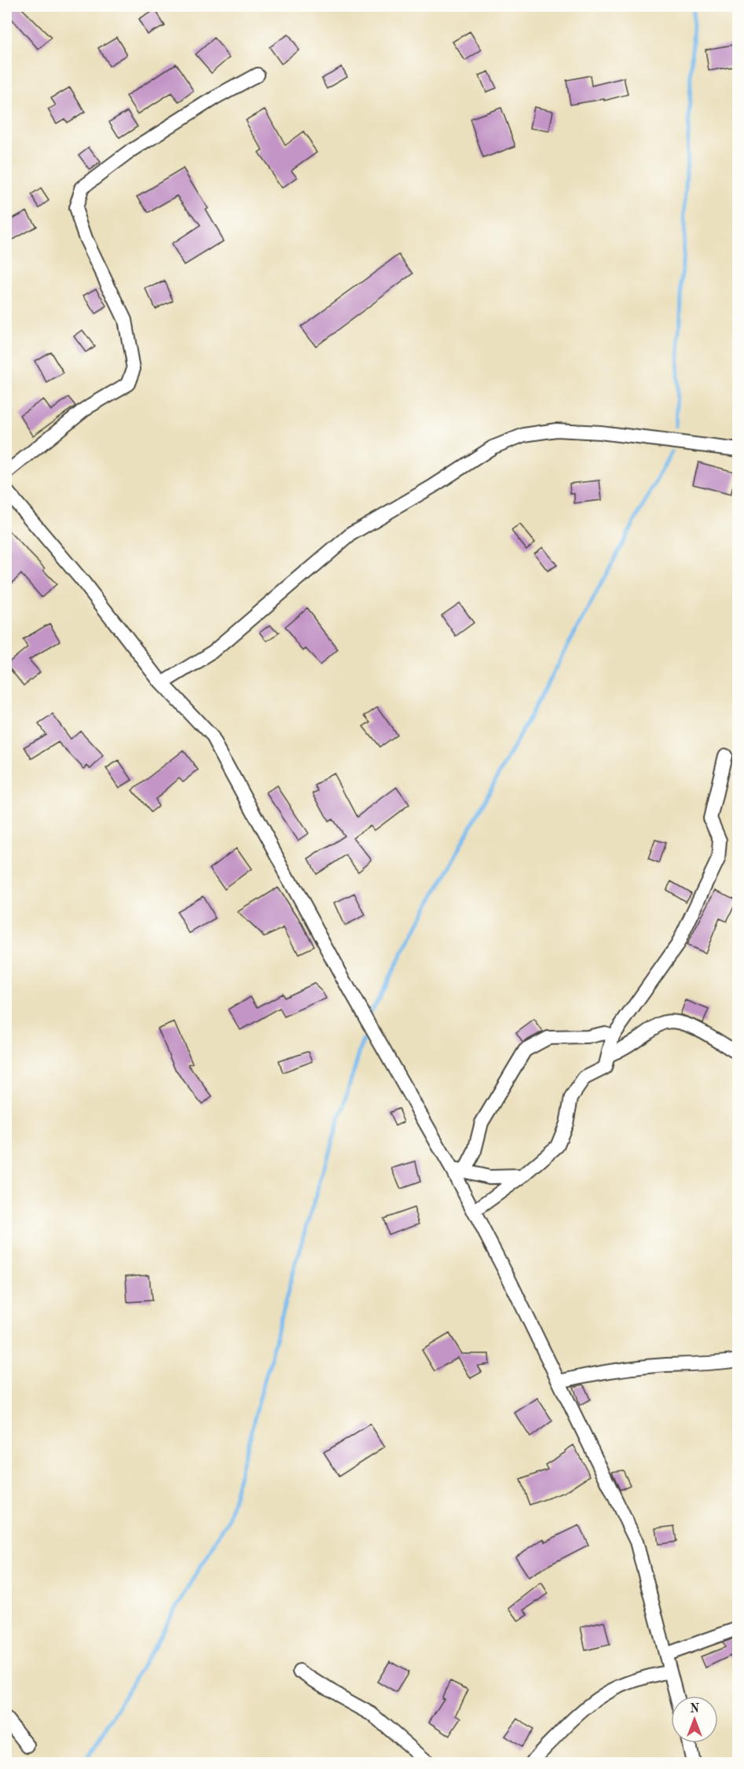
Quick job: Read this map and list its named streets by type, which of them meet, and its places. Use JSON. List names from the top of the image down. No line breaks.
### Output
{"north":"top"}
